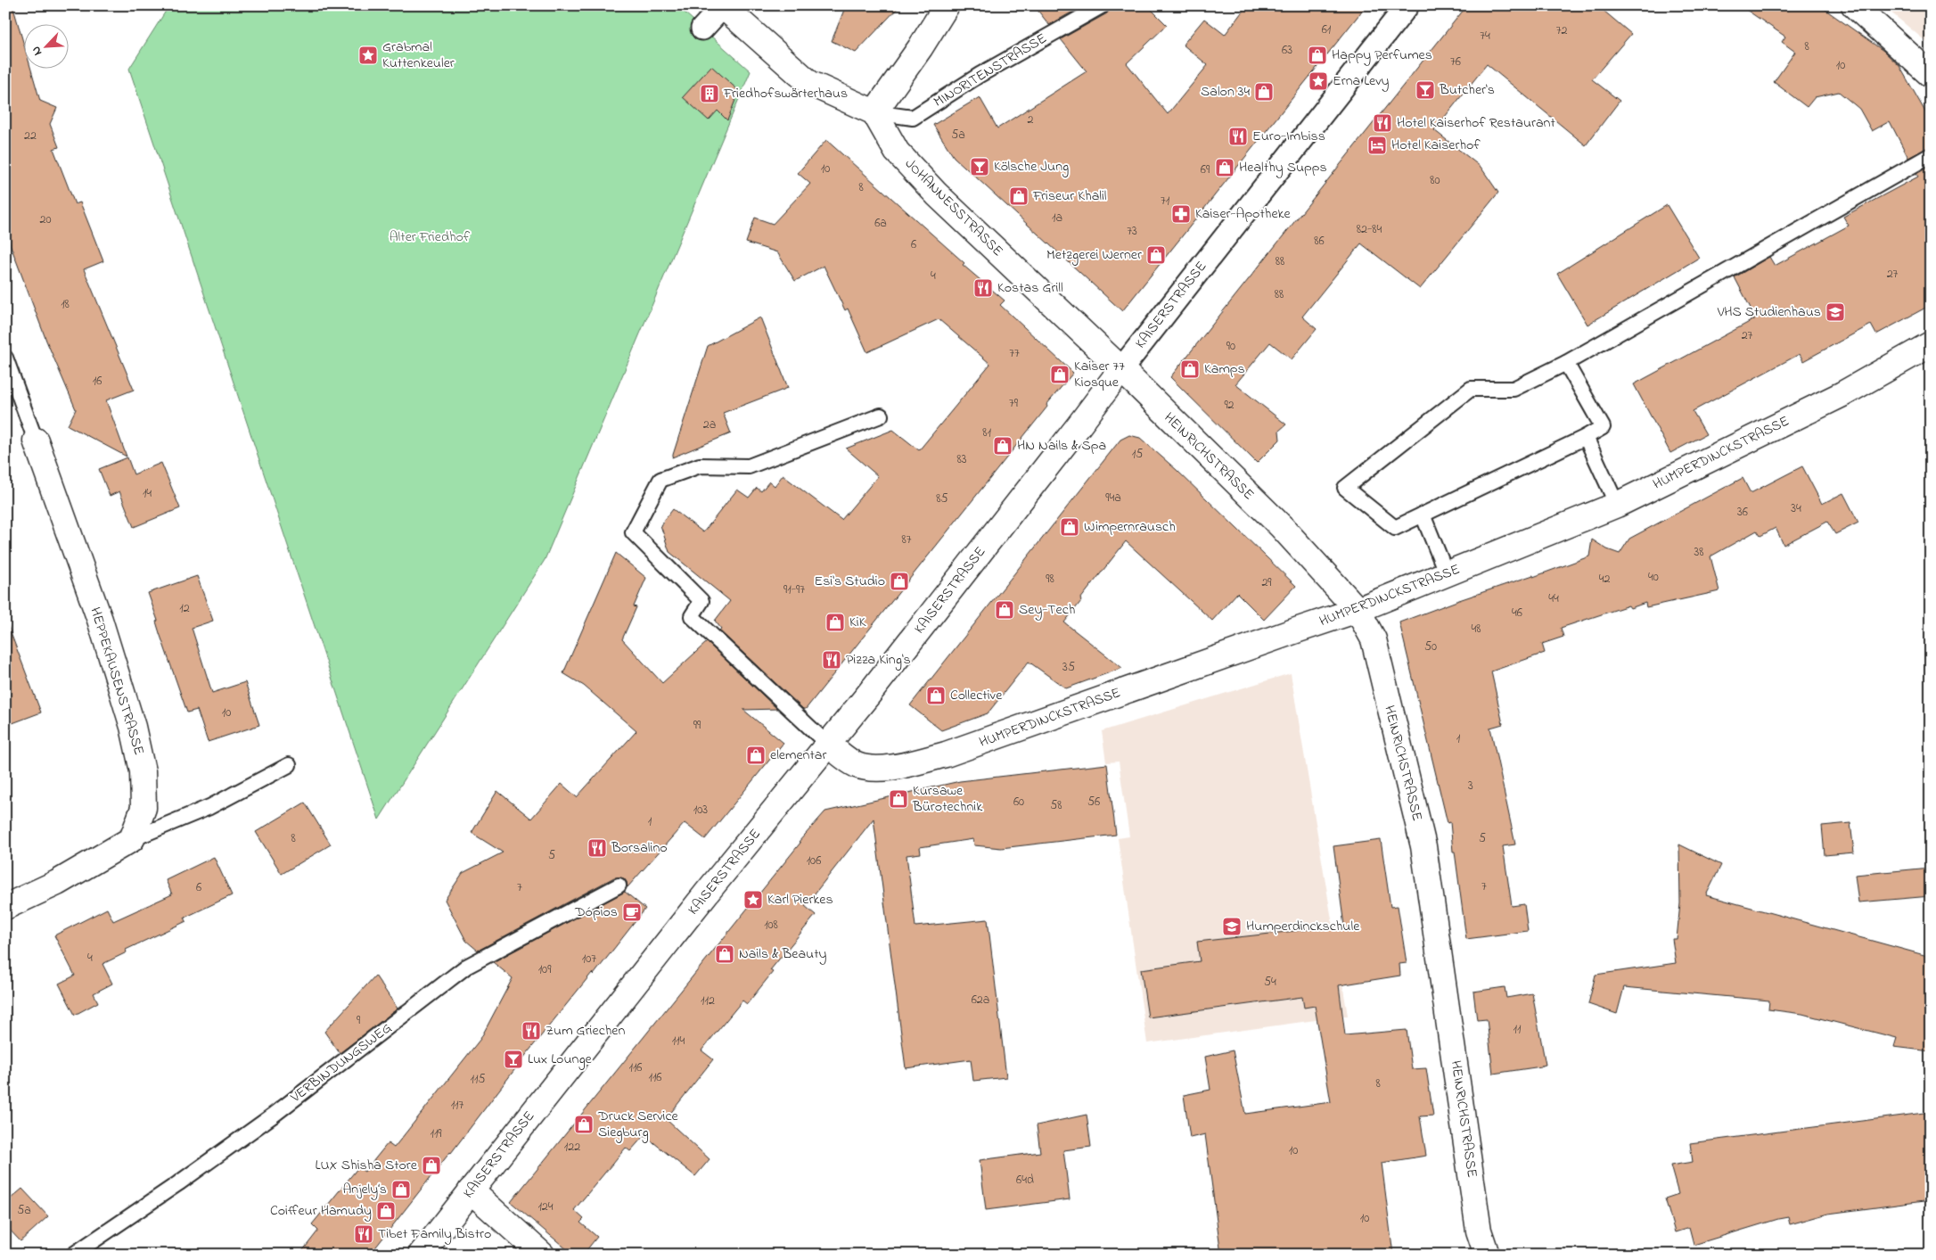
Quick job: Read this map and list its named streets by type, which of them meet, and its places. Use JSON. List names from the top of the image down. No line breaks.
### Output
{"streets":{"street":["JOHANNESSTRASSE","KAISERSTRASSE","HUMPERDINCKSTRASSE","HEINRICHSTRASSE","HEPPEKAUSENSTRASSE"],"lane":["MINORITENSTRASSE","VERBINDUNGSWEG"]},"crossings":[["MINORITENSTRASSE","JOHANNESSTRASSE"],["JOHANNESSTRASSE","KAISERSTRASSE"],["JOHANNESSTRASSE","HEINRICHSTRASSE"],["KAISERSTRASSE","HUMPERDINCKSTRASSE"],["KAISERSTRASSE","HEINRICHSTRASSE"],["HUMPERDINCKSTRASSE","HEINRICHSTRASSE"]],"parks":["Alter Friedhof"],"places":{"place":["Grabmal Kuttenkeuler","Erna Levy","Karl Pierkes"],"shop":["Happy Perfumes","Salon 34","Healthy Supps","Friseur Khalil","Metzgerei Werner","Kamps","Kaiser 77 Kiosque","HN Nails & Spa","Wimpernrausch","Esi's Studio","Sey-Tech","KiK","Collective","elementar","Kursawe Bürotechnik","Nails & Beauty","Druck Service Siegburg","LUX Shisha Store","Anjely‘s","Coiffeur Hamudy"],"bar":["Butcher's","Kölsche Jung","Lux Lounge"],"building":["Friedhofswärterhaus"],"restaurant":["Hotel Kaiserhof Restaurant","Euro-Imbiss","Kostas Grill","Pizza King's","Borsalino","Zum Griechen","Tibet Family Bistro"],"hotel":["Hotel Kaiserhof"],"pharmacy":["Kaiser-Apotheke"],"school or university":["VHS Studienhaus","Humperdinckschule"],"cafe":["Dópios"]},"house_numbers":["61","72","74","8","63","76","10","2","5a","22","10","69","80","8","71","1a","20","6a","82-84","73","86","6","88","27","4","88","18","27","90","77","16","79","92","2a","81","15","83","14","94a","85","34","36","87","38","40","98","42","29","91-97","44","12","46","48","50","35","10","99","1","3","60","56","58","103","1","8","5","5","106","7","6","7","108","4","107","109","54","62a","112","9","11","114","116","116","115","8","117","119","122","10","64d","124","5a","10"],"north":"bottom left"}
